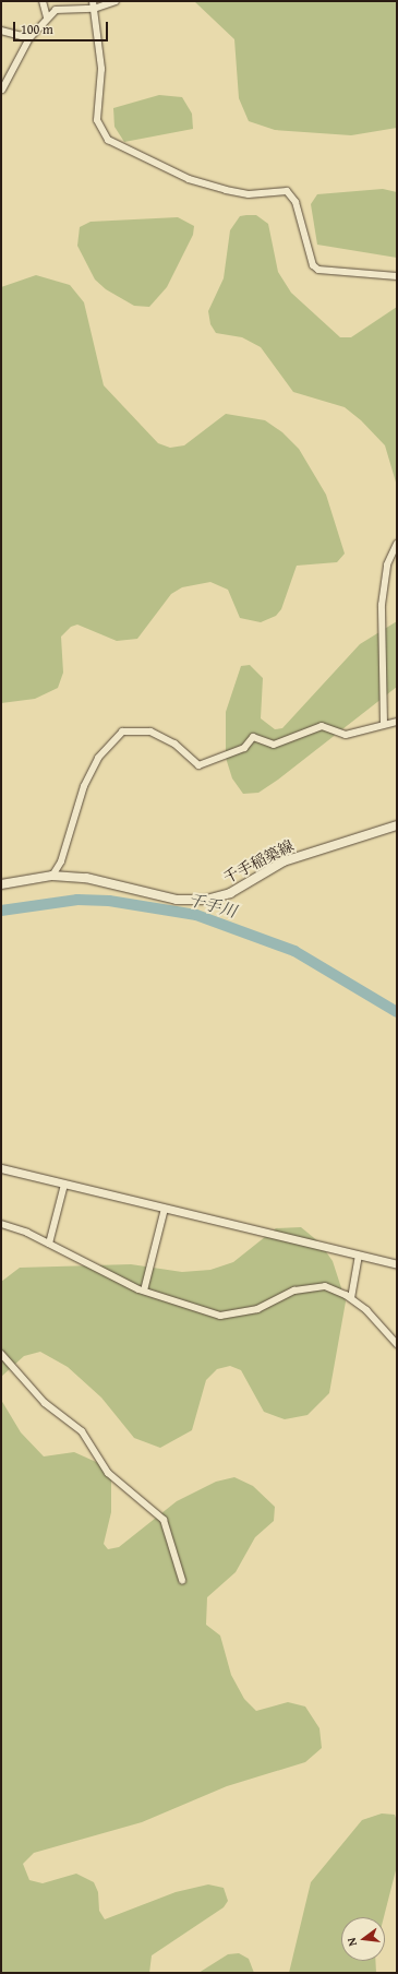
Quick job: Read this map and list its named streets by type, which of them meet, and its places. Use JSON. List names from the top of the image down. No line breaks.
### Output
{"streets":{"main road":["千手稲築線"]},"water":["千手川"],"scale_bar":"100 m","north":"left"}
